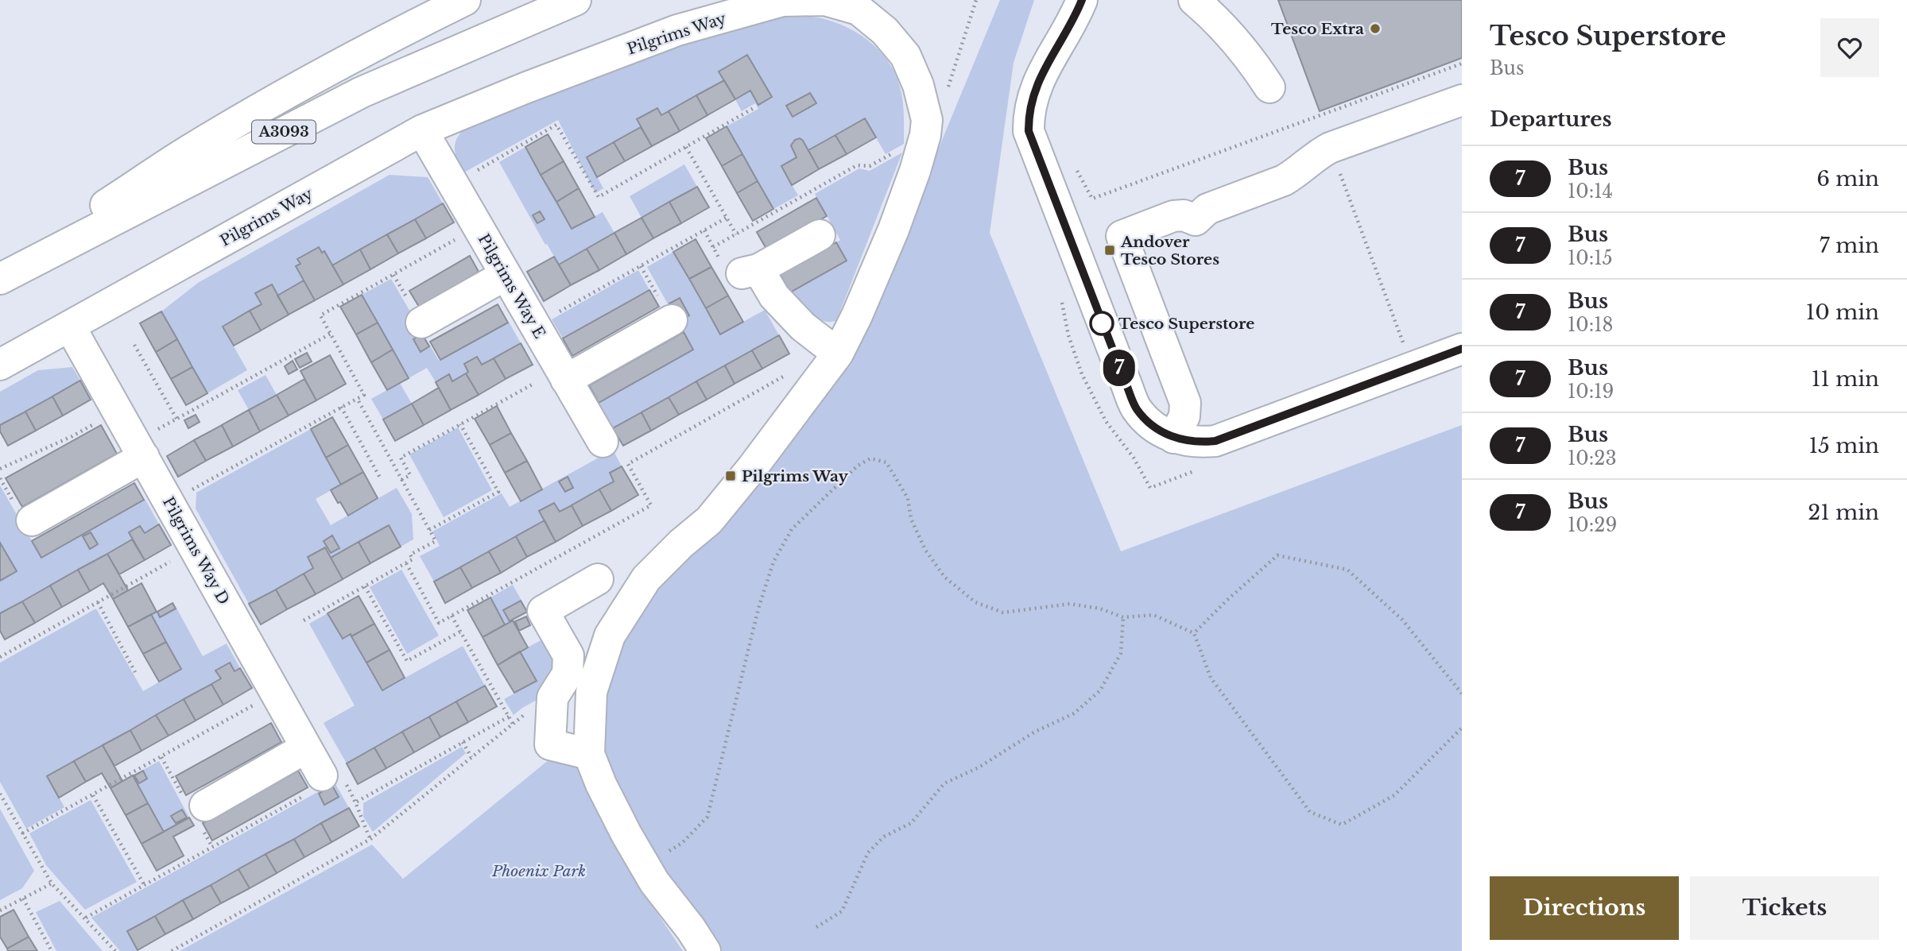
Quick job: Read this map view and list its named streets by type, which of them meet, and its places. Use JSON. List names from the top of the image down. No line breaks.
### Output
{"streets":{"street":["Pilgrims Way","A3093","Pilgrims Way E","Pilgrims Way D"]},"crossings":[["Pilgrims Way","Pilgrims Way E"],["Pilgrims Way","Pilgrims Way D"]],"parks":["Phoenix Park"],"places":{"other":["Tesco Extra","Tesco Superstore"],"transit":["Andover Tesco Stores","Pilgrims Way"]},"lines":["bus line 7"],"page":{"on_map":"7","heading":[["Tesco Superstore","Bus"],"Departures"],"list":[{"mark":"7","name":"Bus","note":"10:14","value":"6 min"},{"mark":"7","name":"Bus","note":"10:15","value":"7 min"},{"mark":"7","name":"Bus","note":"10:18","value":"10 min"},{"mark":"7","name":"Bus","note":"10:19","value":"11 min"},{"mark":"7","name":"Bus","note":"10:23","value":"15 min"},{"mark":"7","name":"Bus","note":"10:29","value":"21 min"}],"buttons":["Directions","Tickets"]}}
